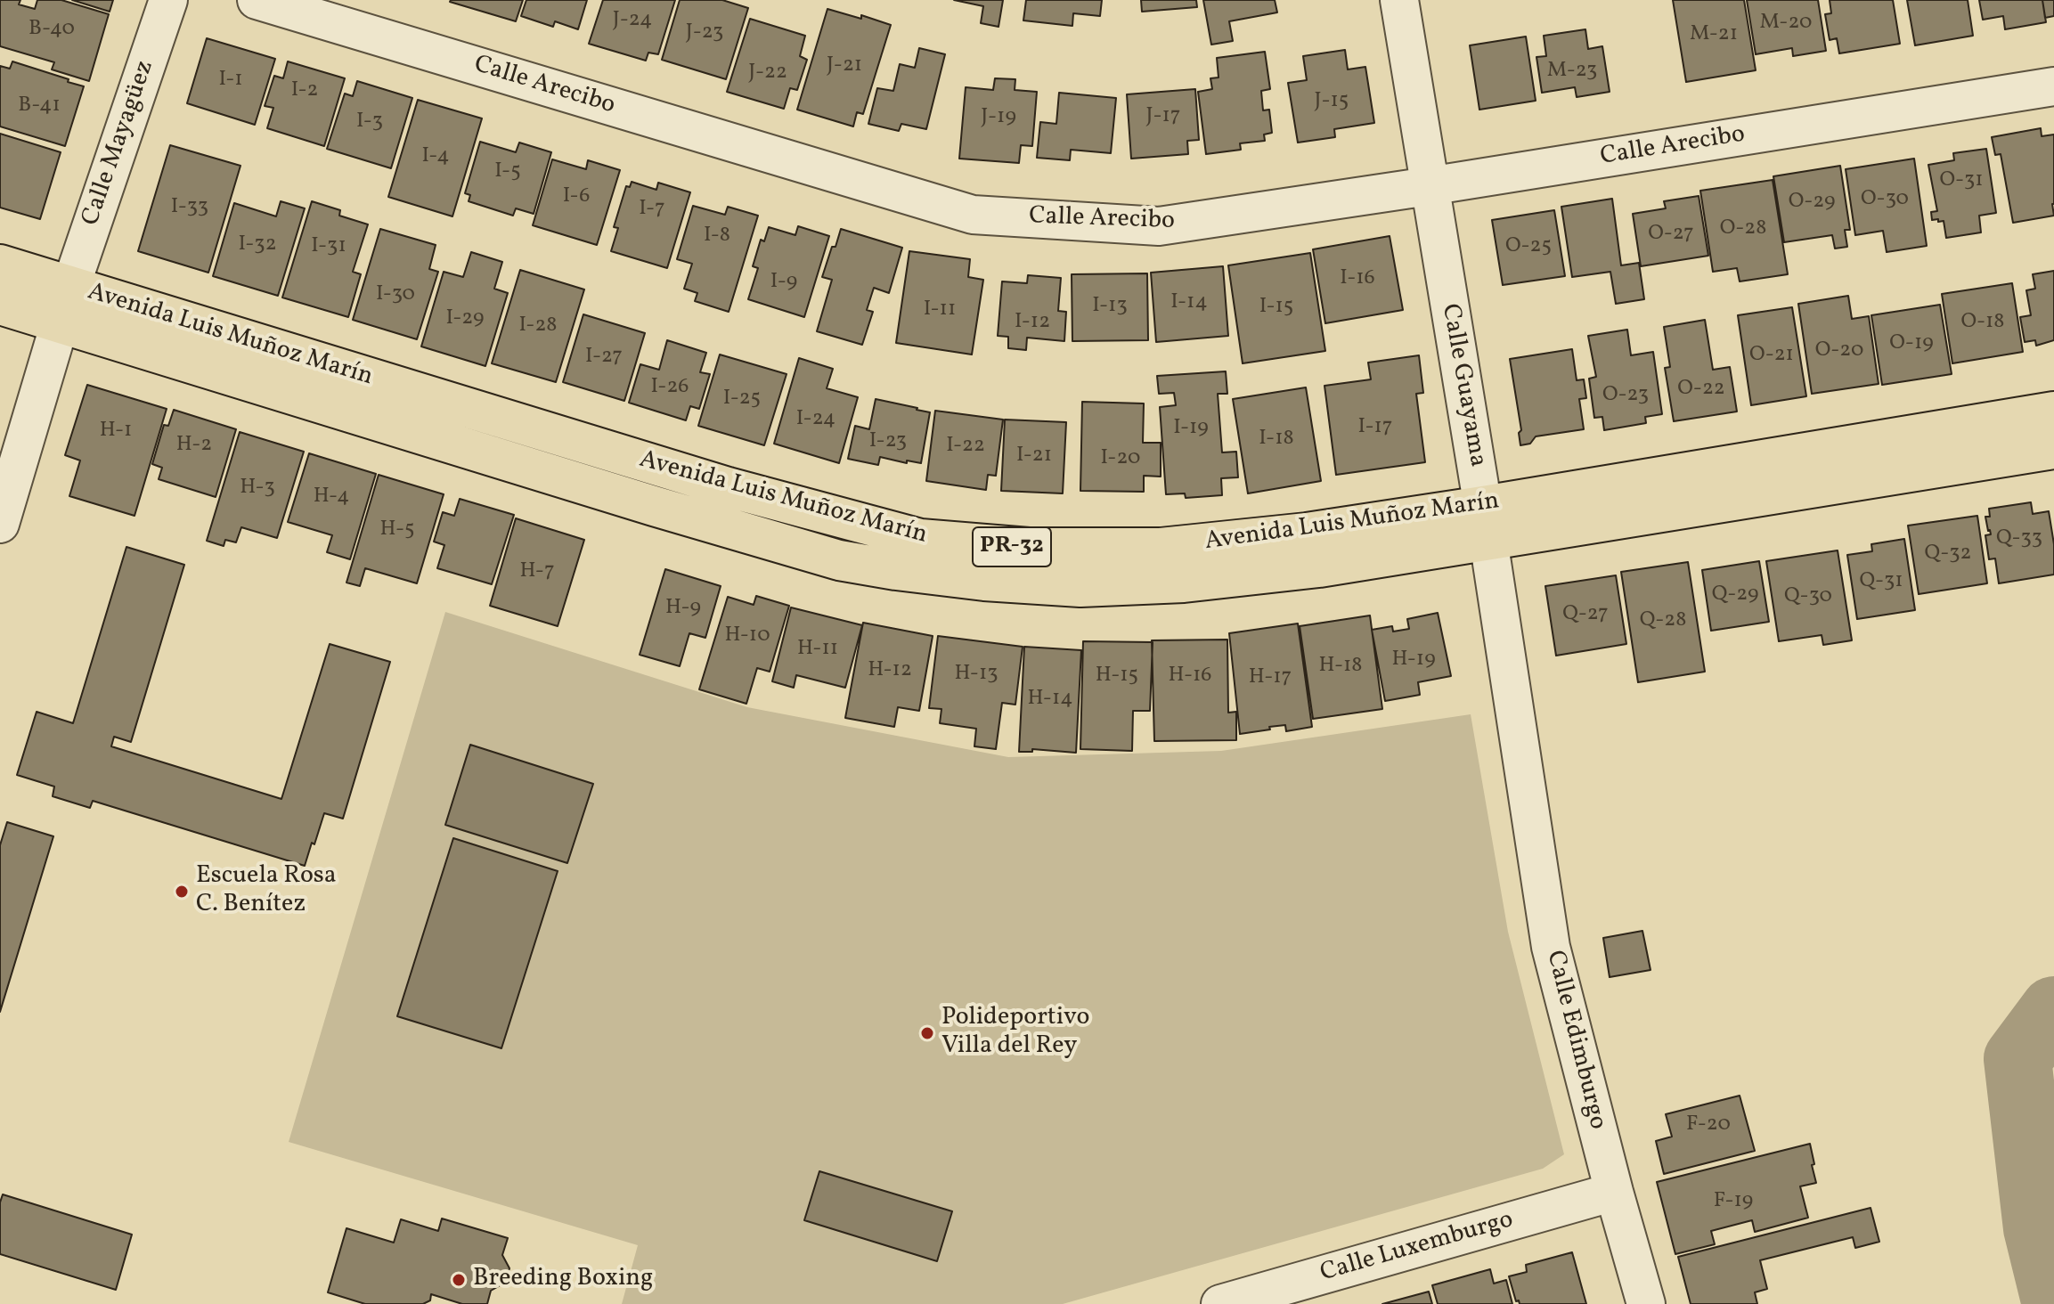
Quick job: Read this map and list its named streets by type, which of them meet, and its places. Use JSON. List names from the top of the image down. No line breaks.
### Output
{"streets":{"main road":["Avenida Luis Muñoz Marín","PR-32"],"street":["Calle Arecibo","Calle Mayagüez","Calle Guayama","Calle Edimburgo","Calle Luxemburgo"]},"crossings":[["Calle Arecibo","Calle Guayama"],["Calle Mayagüez","Avenida Luis Muñoz Marín"],["Avenida Luis Muñoz Marín","Calle Guayama"],["Calle Guayama","Calle Edimburgo"],["Calle Edimburgo","Calle Luxemburgo"]],"places":["Escuela Rosa C. Benítez","Polideportivo Villa del Rey","Breeding Boxing"],"house_numbers":["J-24","M-20","B-40","J-23","M-21","J-21","M-23","J-22","I-1","I-2","J-15","B-41","J-17","J-19","I-3","I-4","I-5","O-31","I-6","O-30","O-29","I-33","I-7","O-28","O-27","I-8","I-32","I-31","O-25","I-16","I-9","I-30","I-14","I-13","I-15","I-11","I-29","I-12","O-18","I-28","O-19","O-20","O-21","I-27","I-26","O-22","O-23","I-25","I-24","I-17","I-19","H-1","I-18","I-23","H-2","I-22","I-21","I-20","H-3","H-4","H-5","Q-33","Q-32","H-7","Q-31","Q-29","Q-30","H-9","Q-27","Q-28","H-10","H-11","H-19","H-18","H-12","H-13","H-15","H-16","H-17","H-14","F-20","F-19"]}
